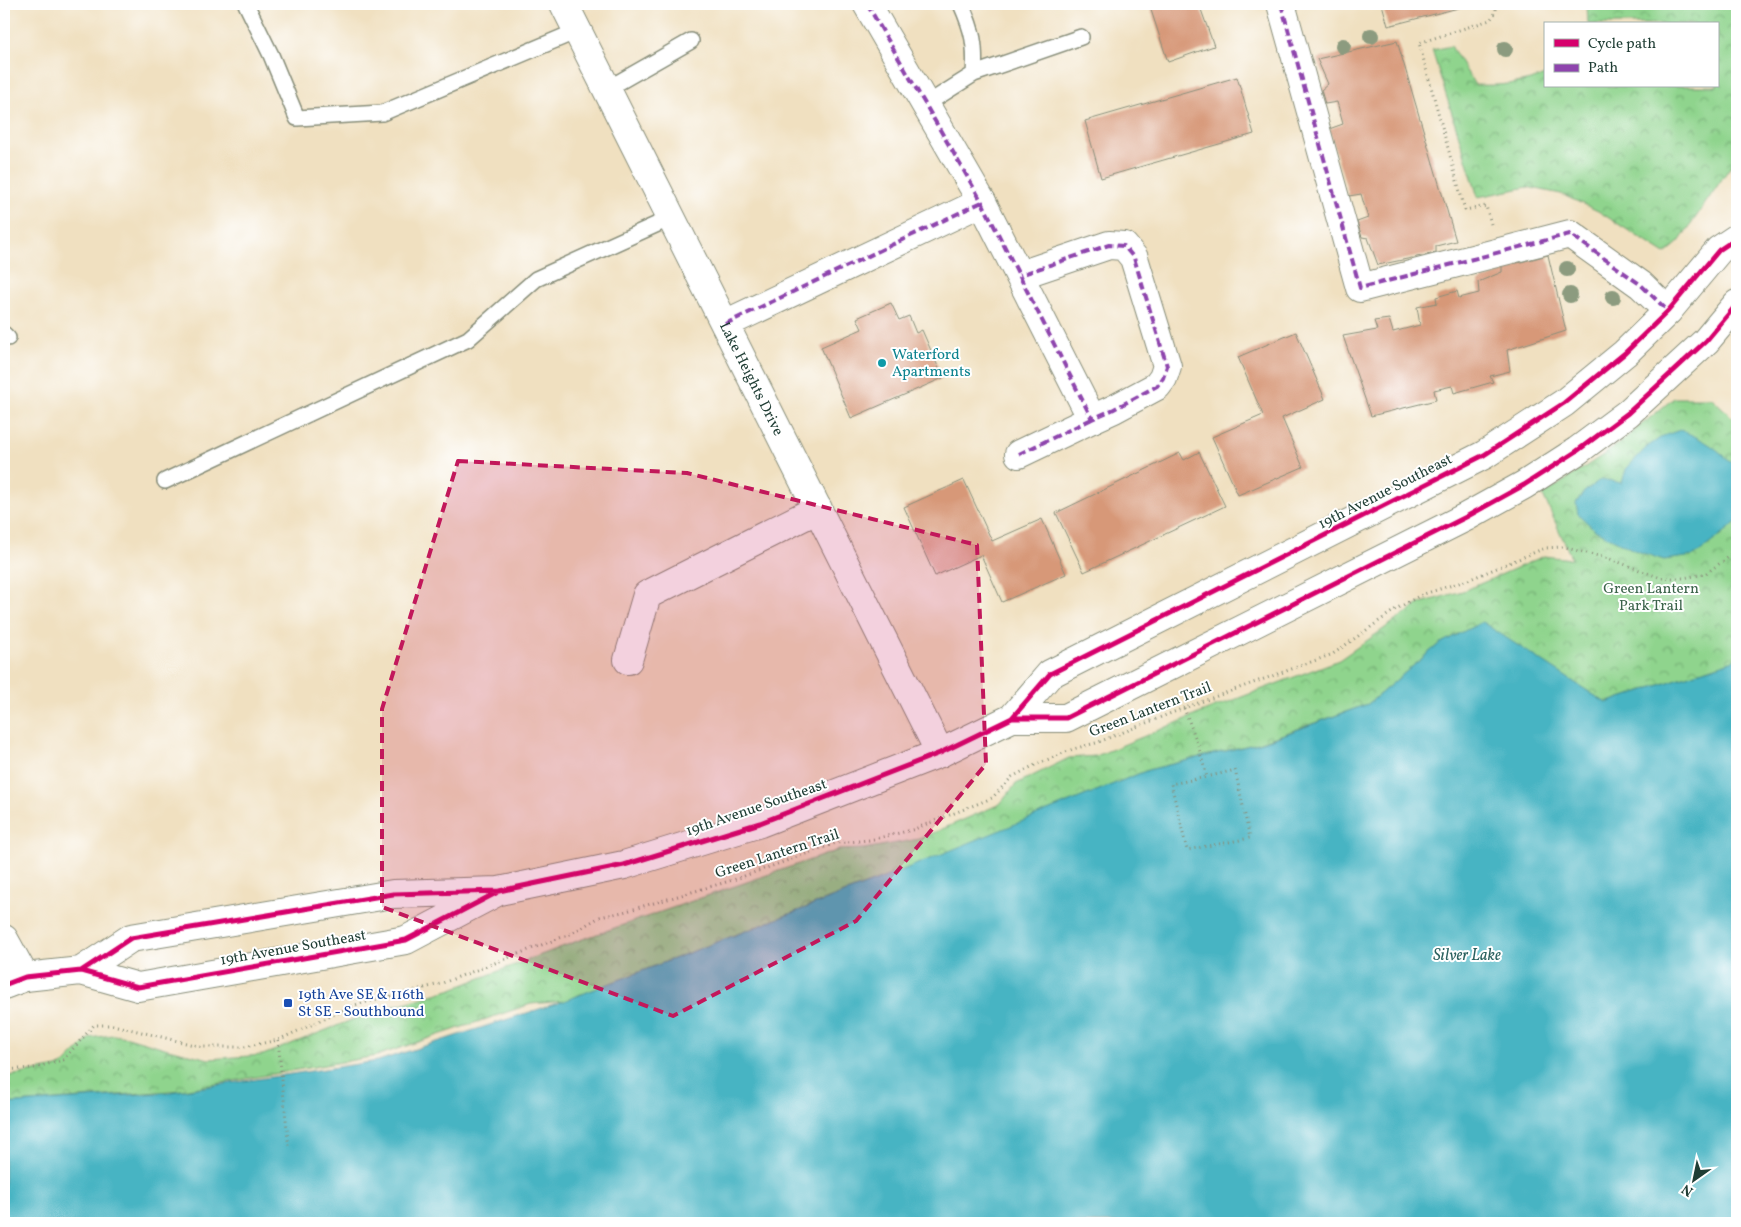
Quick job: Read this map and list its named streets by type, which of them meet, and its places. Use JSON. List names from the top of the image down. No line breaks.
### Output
{"streets":{"main road":["Lake Heights Drive","19th Avenue Southeast"],"path":["Green Lantern Trail"]},"crossings":[["Lake Heights Drive","19th Avenue Southeast"]],"water":["Silver Lake"],"parks":["Green Lantern Park Trail"],"places":{"other":["Waterford Apartments"],"transit":["19th Ave SE & 116th St SE - Southbound"]},"legend":["Cycle path","Path"],"north":"bottom left"}
